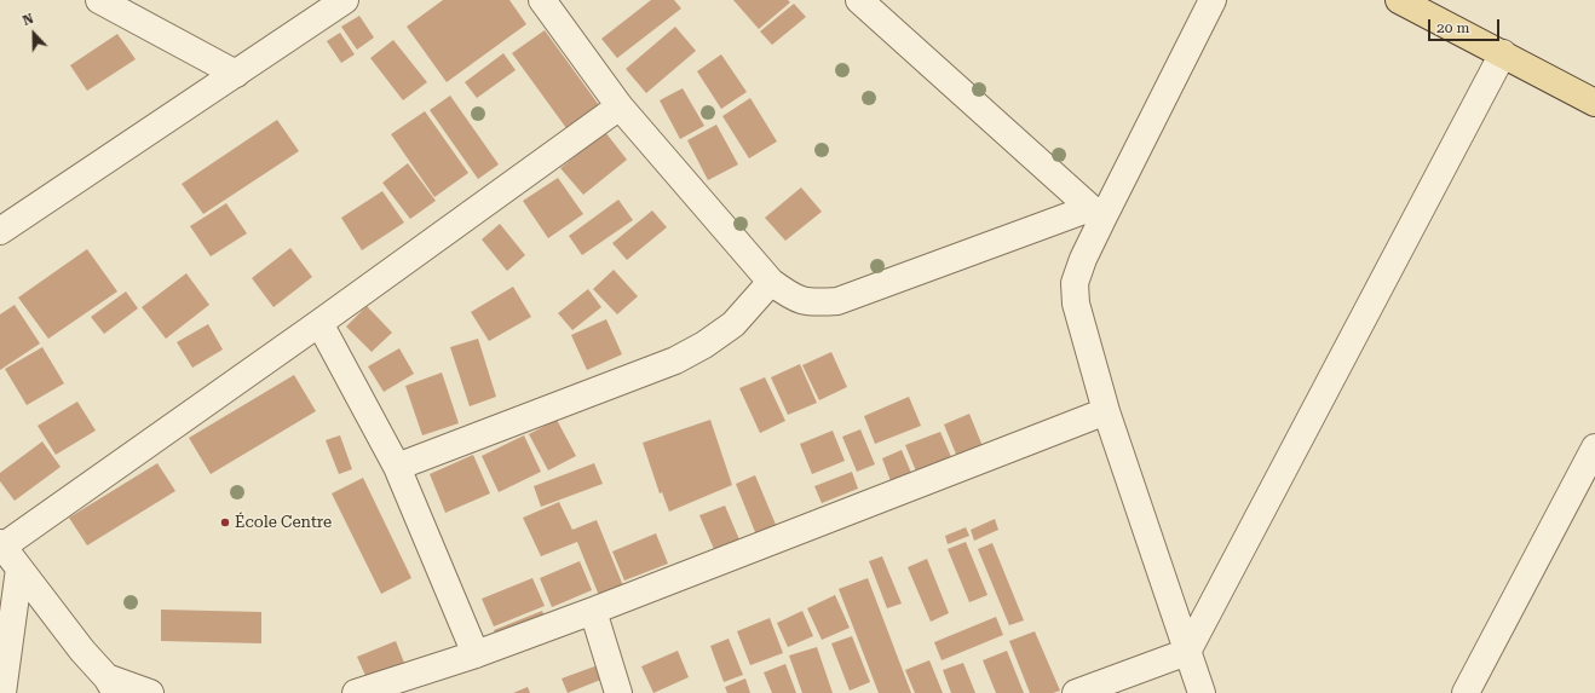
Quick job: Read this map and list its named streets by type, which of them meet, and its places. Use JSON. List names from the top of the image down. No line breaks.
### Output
{"places":["École Centre"],"scale_bar":"20 m","north":"top"}
